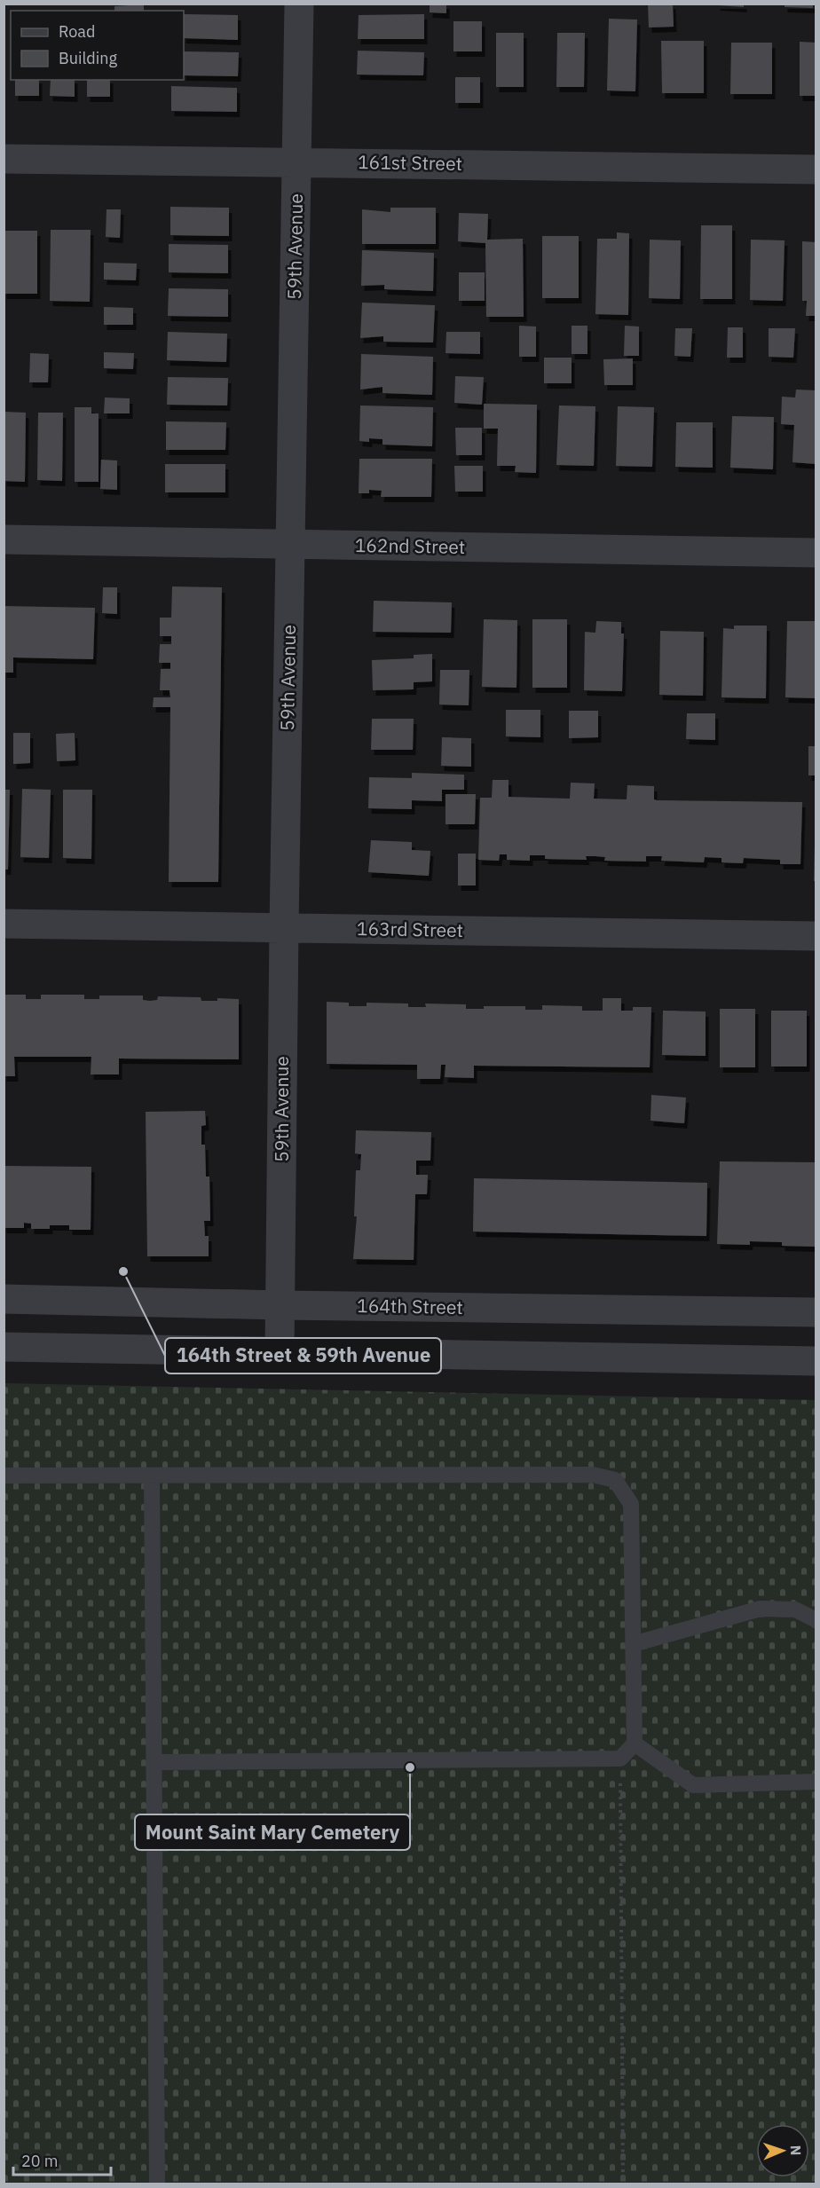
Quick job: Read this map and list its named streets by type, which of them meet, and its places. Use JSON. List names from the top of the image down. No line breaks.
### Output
{"streets":{"street":["161st Street","59th Avenue","162nd Street","163rd Street","164th Street"]},"crossings":[["161st Street","59th Avenue"],["59th Avenue","162nd Street"],["59th Avenue","163rd Street"],["59th Avenue","164th Street"]],"places":["164th Street & 59th Avenue","Mount Saint Mary Cemetery"],"legend":["Road","Building"],"scale_bar":"20 m","north":"right"}
